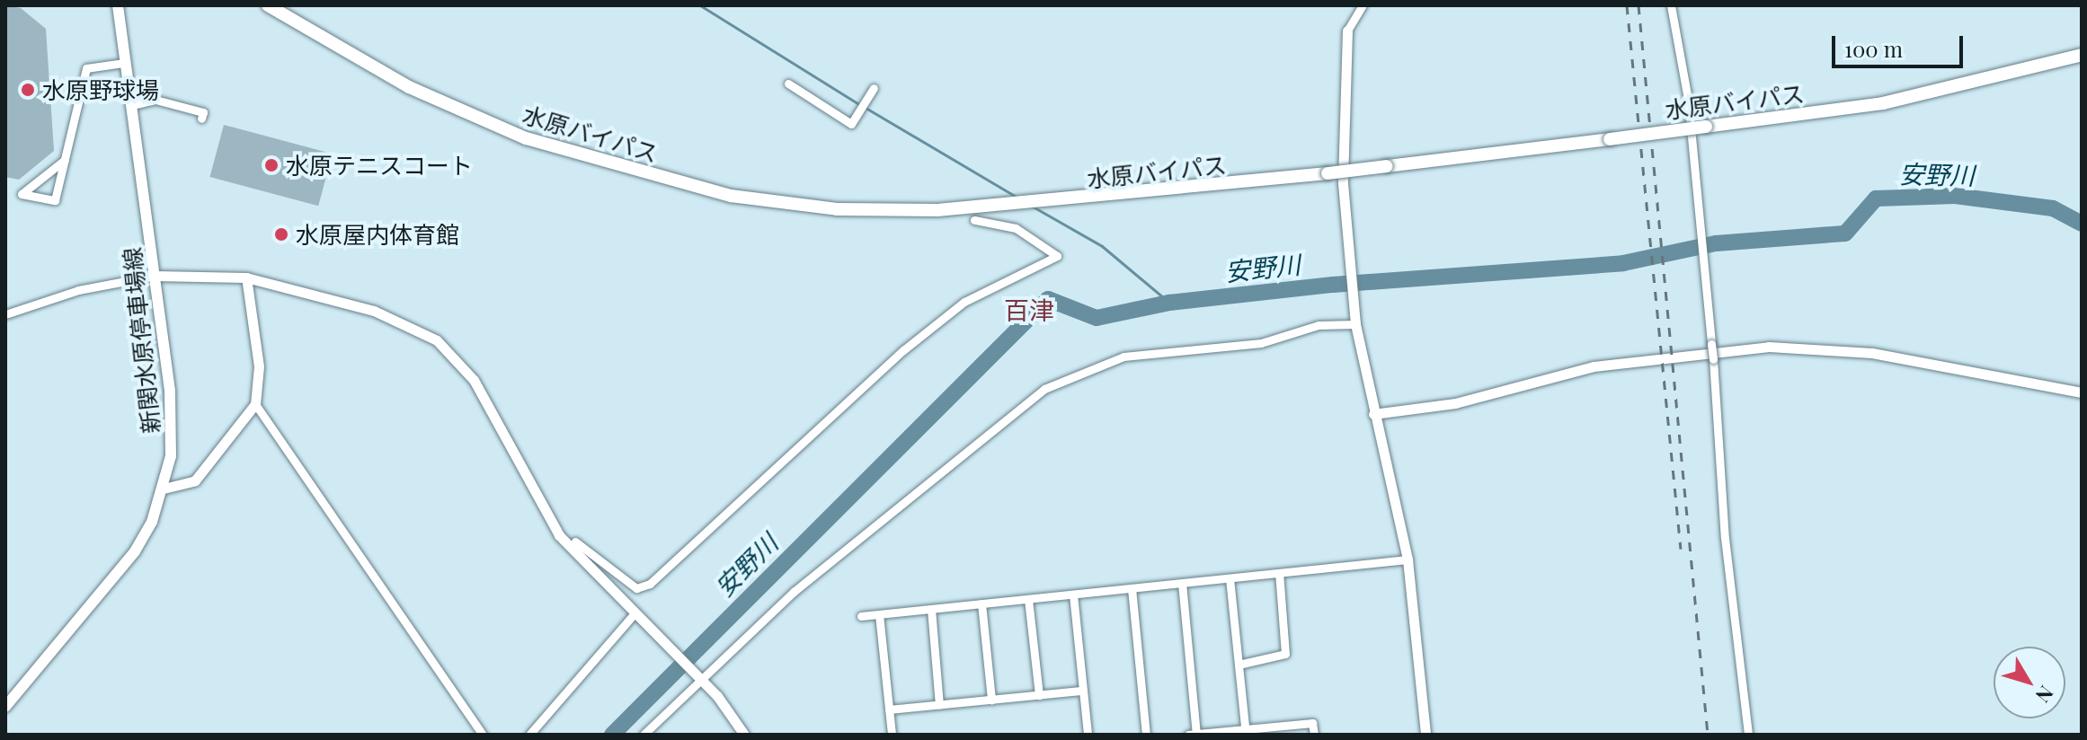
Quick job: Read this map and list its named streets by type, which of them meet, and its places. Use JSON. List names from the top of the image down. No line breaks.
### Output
{"streets":{"highway":["水原バイパス"],"main road":["新関水原停車場線"]},"districts":["百津"],"water":["安野川"],"places":["水原野球場","水原テニスコート","水原屋内体育館"],"scale_bar":"100 m","north":"bottom right"}
